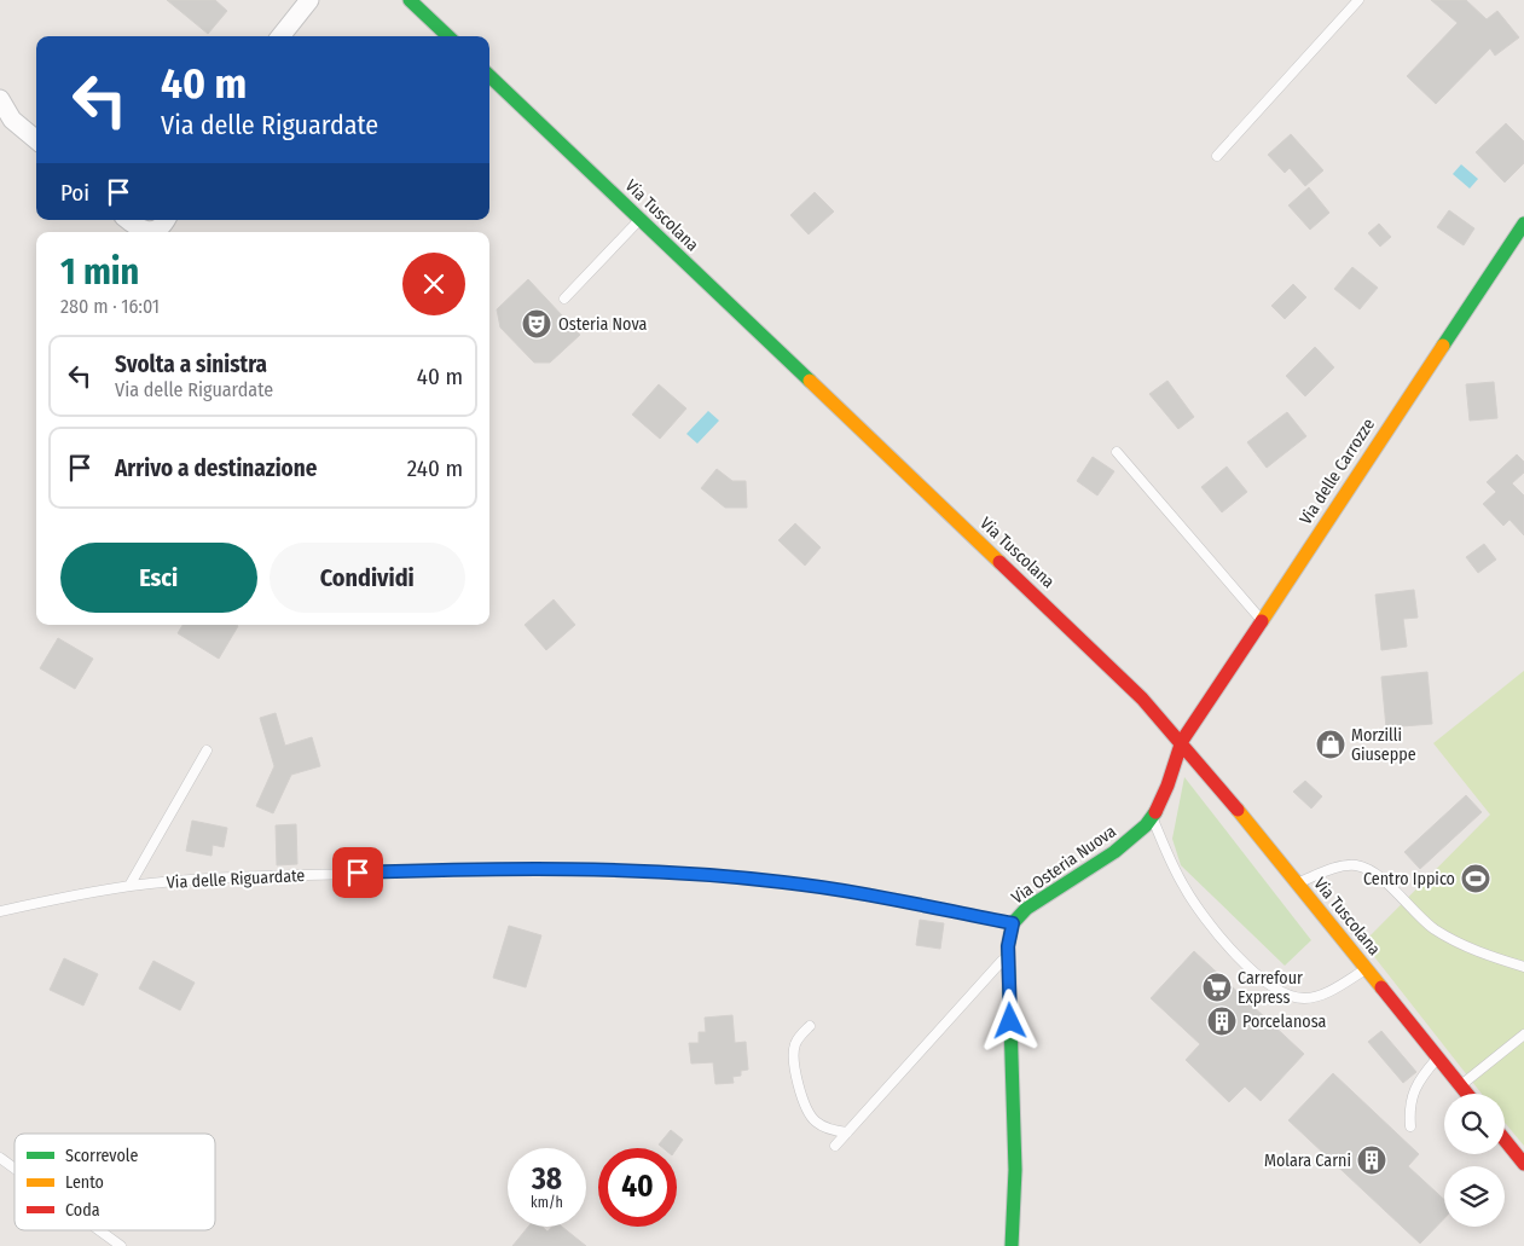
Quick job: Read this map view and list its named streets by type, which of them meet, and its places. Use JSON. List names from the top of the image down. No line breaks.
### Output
{"streets":{"main road":["Via Tuscolana","Via delle Carrozze","Via Osteria Nuova"],"lane":["Via delle Riguardate"]},"crossings":[["Via Tuscolana","Via delle Carrozze"],["Via Tuscolana","Via Osteria Nuova"],["Via delle Carrozze","Via Osteria Nuova"],["Via Osteria Nuova","Via delle Riguardate"]],"places":{"theatre":["Osteria Nova"],"shop":["Morzilli Giuseppe"],"sports":["Centro Ippico"],"supermarket":["Carrefour Express"],"building":["Porcelanosa","Molara Carni"]},"legend":["Scorrevole","Lento","Coda"],"page":{"turn":["40 m","Via delle Riguardate"],"then":"Poi","heading":["1 min","280 m · 16:01"],"list":[{"name":"Svolta a sinistra","note":"Via delle Riguardate","value":"40 m"},{"name":"Arrivo a destinazione","value":"240 m"}],"buttons":["Esci","Condividi"],"speed":"38 km/h","limit":"40"}}
